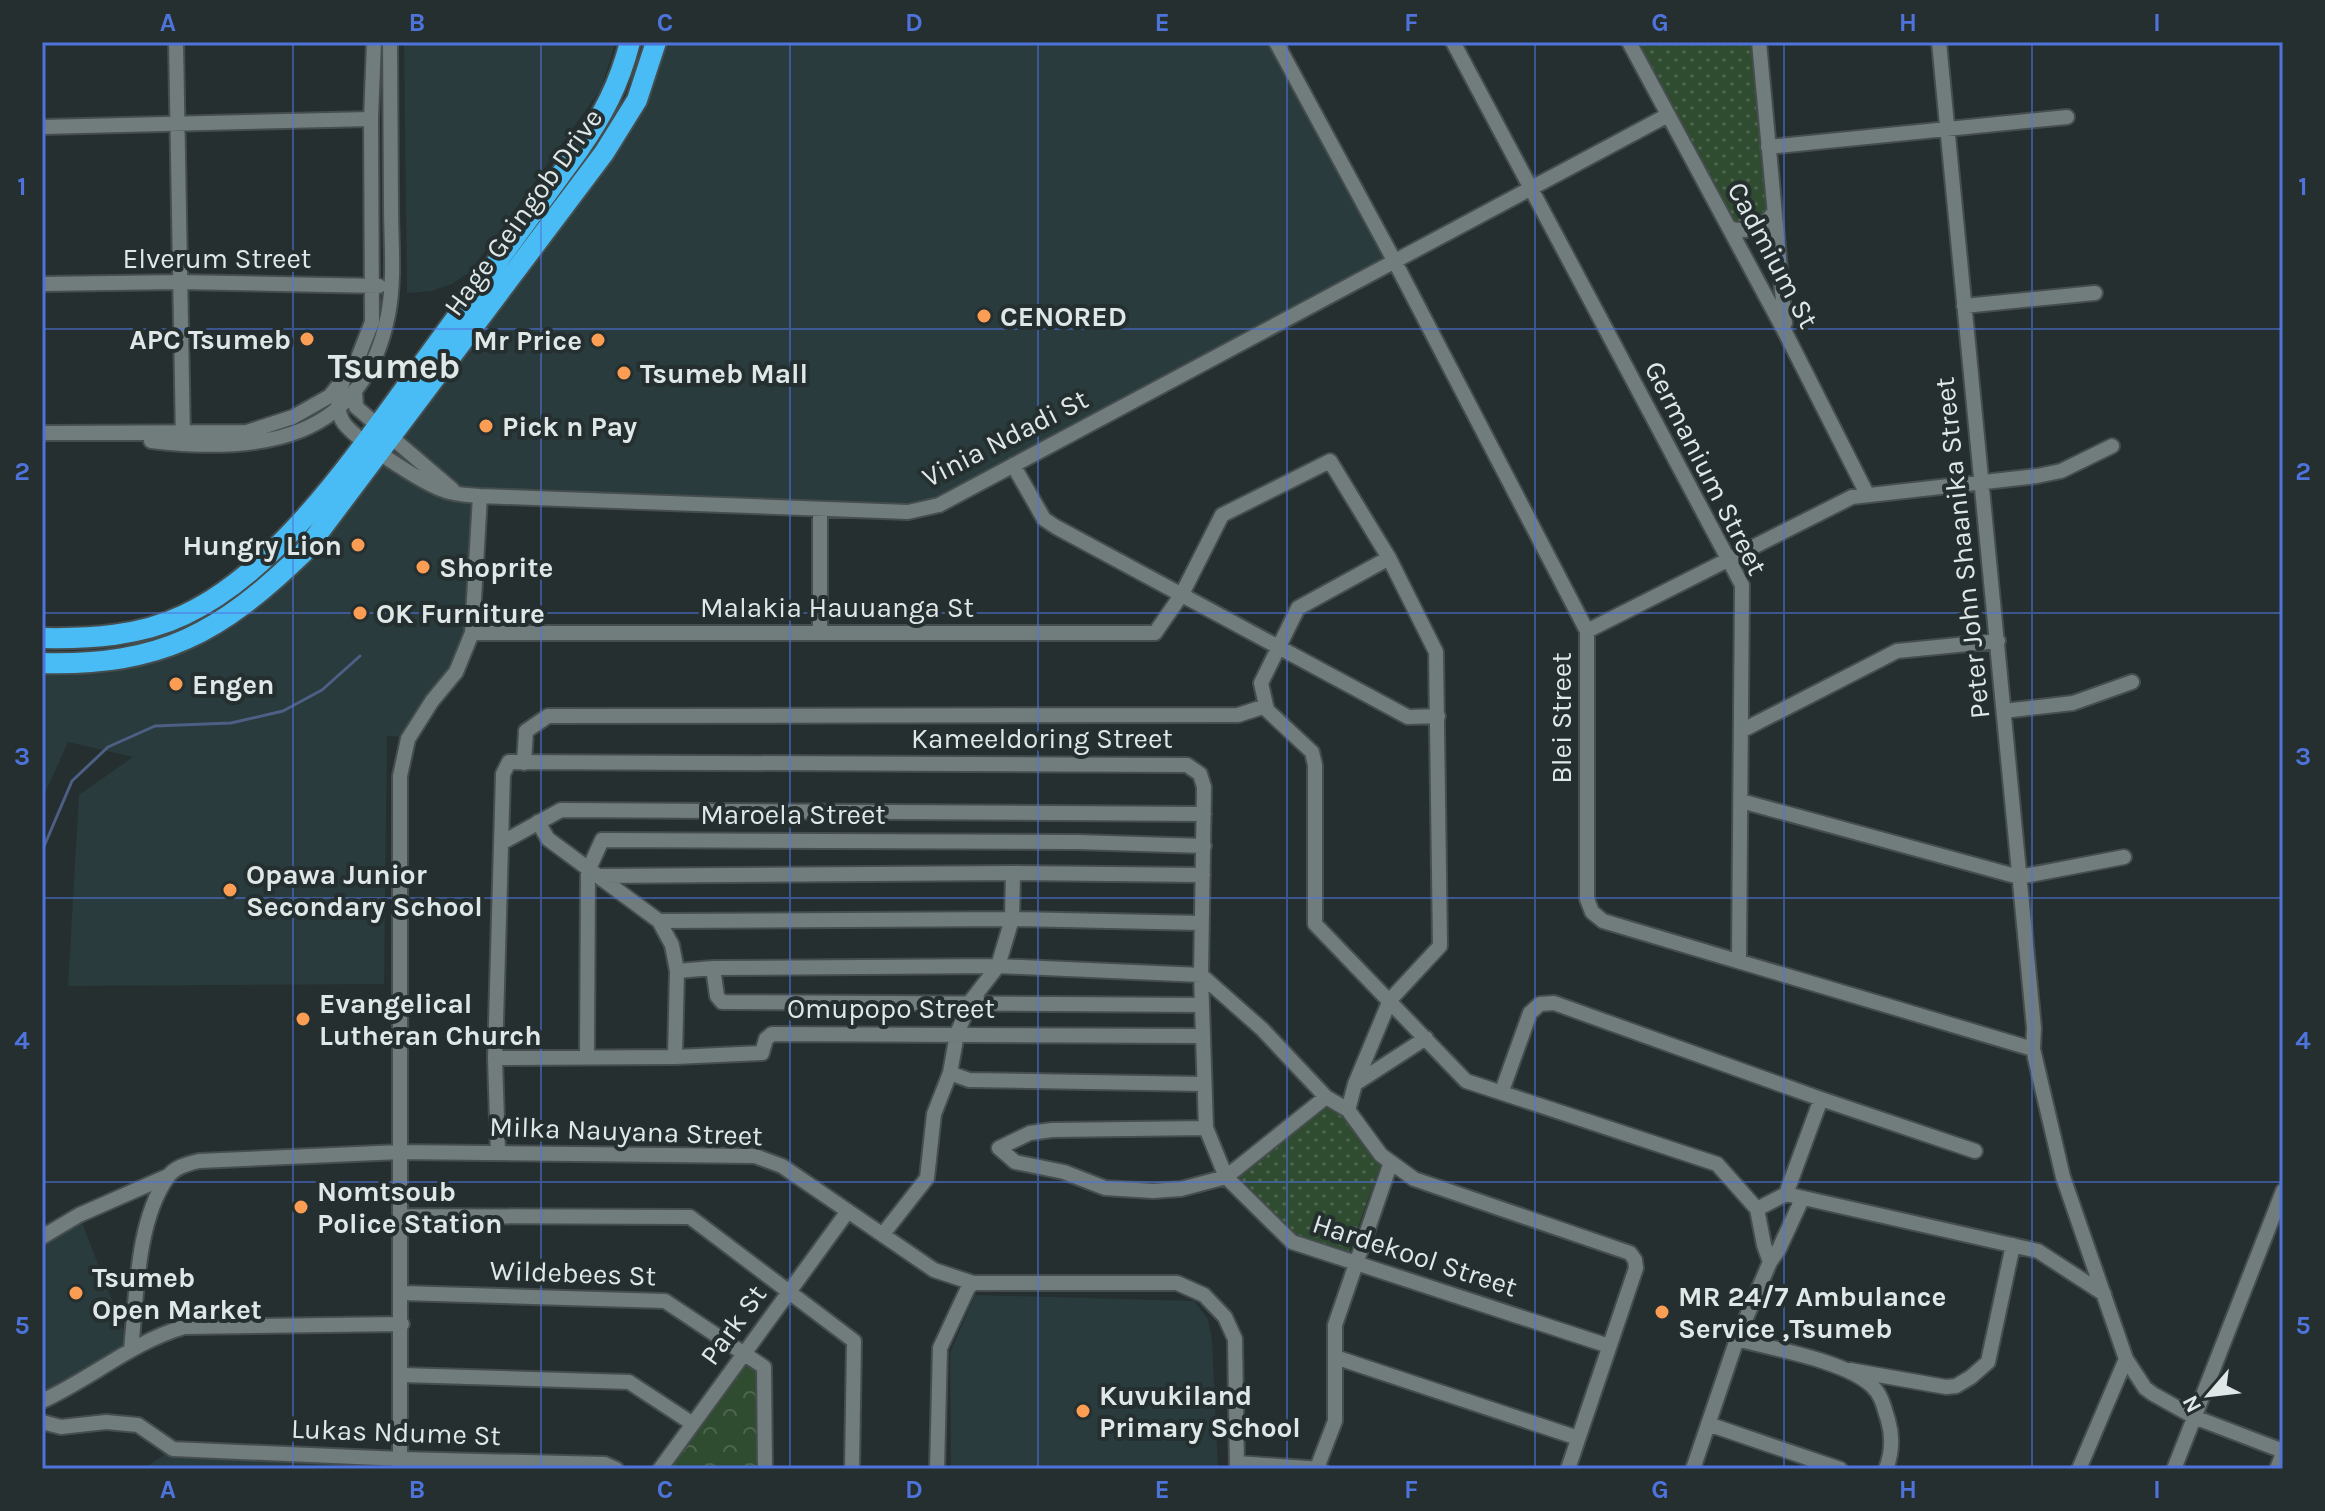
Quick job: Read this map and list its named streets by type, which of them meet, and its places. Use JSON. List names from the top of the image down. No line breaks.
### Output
{"streets":{"highway":["Hage Geingob Drive"],"street":["Cadmium St","Elverum Street","Vinia Ndadi St","Germanium Street","Peter John Shaanika Street","Malakia Hauuanga St","Blei Street","Kameeldoring Street","Maroela Street","Omupopo Street","Milka Nauyana Street","Hardekool Street","Wildebees St","Park St","Lukas Ndume St"]},"crossings":[["Hage Geingob Drive","Vinia Ndadi St"],["Cadmium St","Vinia Ndadi St"],["Vinia Ndadi St","Germanium Street"],["Vinia Ndadi St","Blei Street"],["Germanium Street","Blei Street"],["Peter John Shaanika Street","Blei Street"],["Kameeldoring Street","Maroela Street"],["Kameeldoring Street","Omupopo Street"],["Kameeldoring Street","Hardekool Street"],["Milka Nauyana Street","Park St"],["Wildebees St","Park St"]],"districts":["Tsumeb"],"places":["CENORED","APC Tsumeb","Mr Price","Tsumeb Mall","Pick n Pay","Hungry Lion","Shoprite","OK Furniture","Engen","Opawa Junior Secondary School","Evangelical Lutheran Church","Nomtsoub Police Station","Tsumeb Open Market","MR 24/7 Ambulance Service ,Tsumeb","Kuvukiland Primary School"],"north":"bottom left","grid":{"columns":["A","B","C","D","E","F","G","H","I"],"rows":["1","2","3","4","5"]}}
